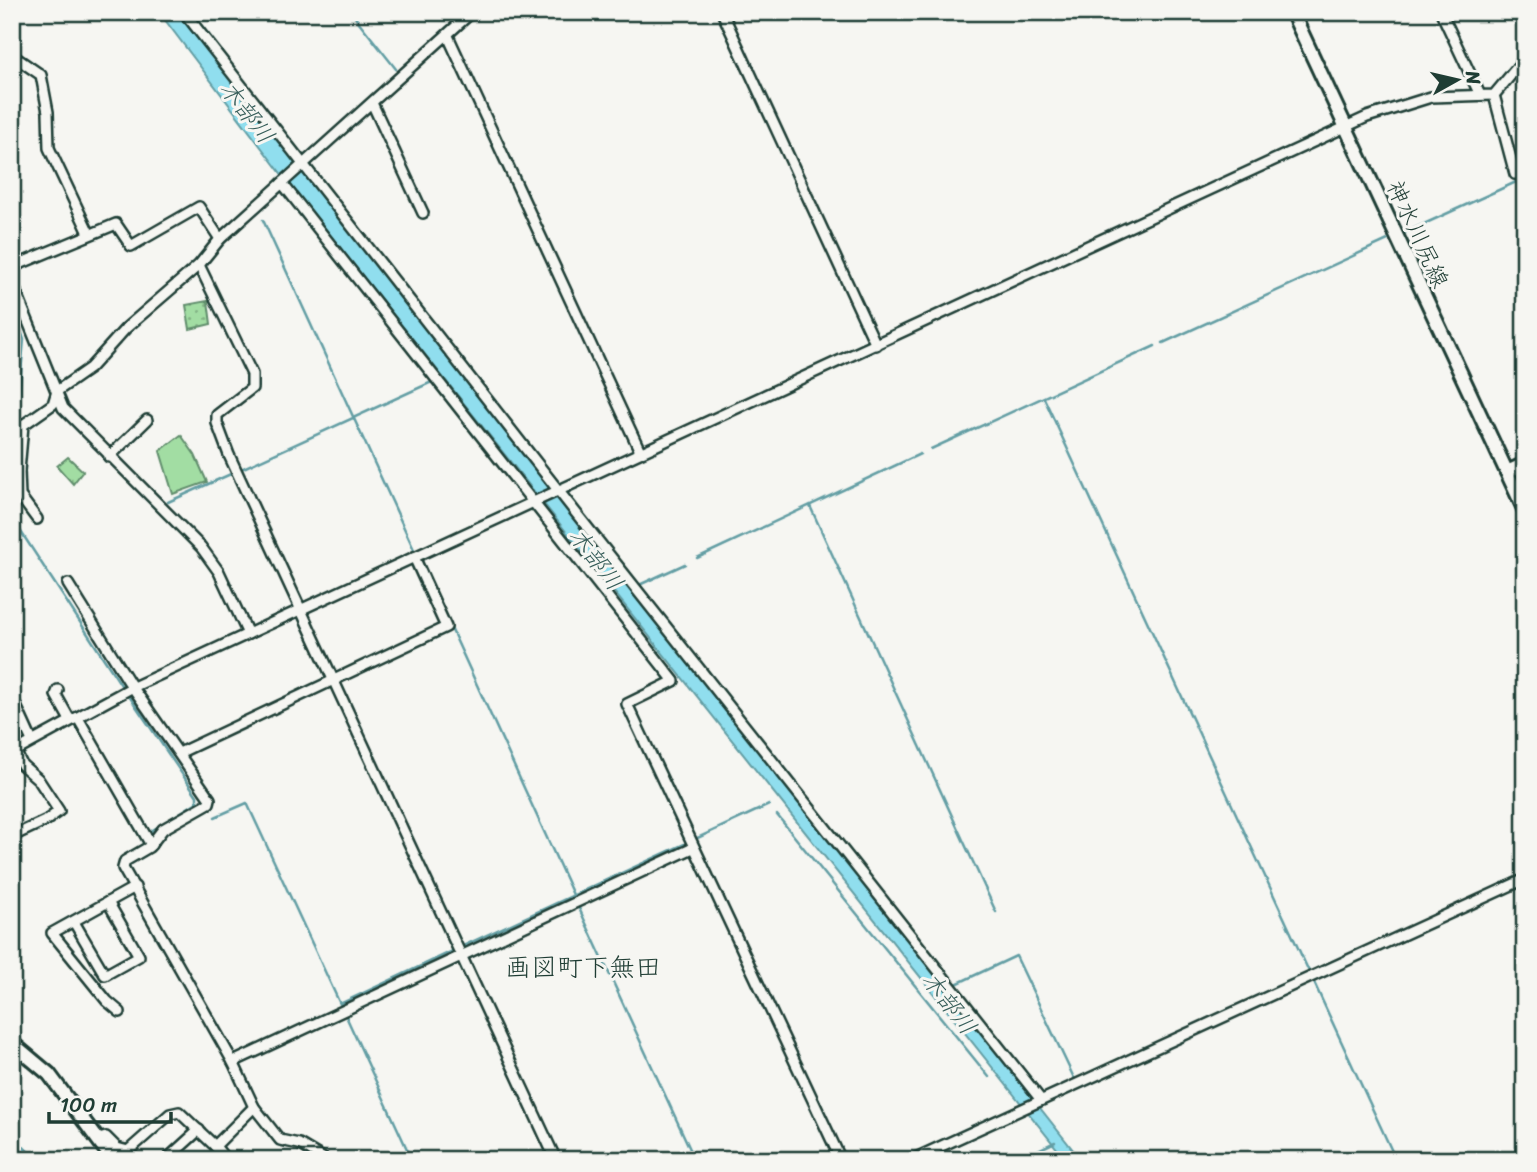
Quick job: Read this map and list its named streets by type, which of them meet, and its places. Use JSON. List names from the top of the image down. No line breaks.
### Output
{"streets":{"main road":["神水川尻線"]},"districts":["画図町下無田"],"water":["木部川"],"scale_bar":"100 m","north":"right"}
